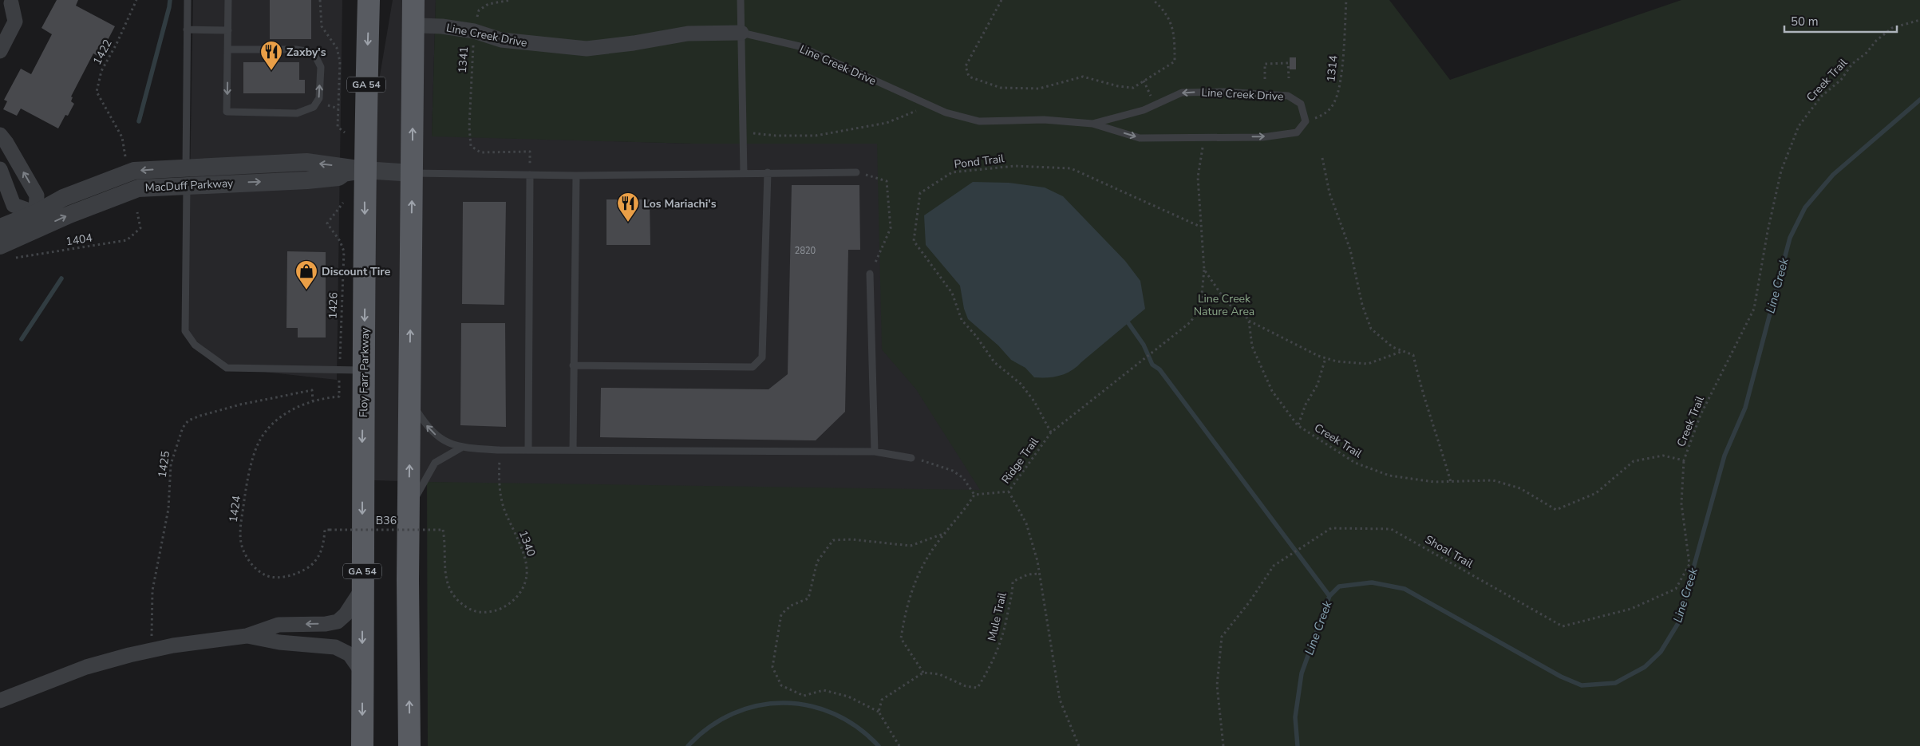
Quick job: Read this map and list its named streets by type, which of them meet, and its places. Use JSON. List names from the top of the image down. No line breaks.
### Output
{"streets":{"main road":["GA 54","Floy Farr Parkway"],"street":["Line Creek Drive","MacDuff Parkway"],"path":["1422","1341","1314","Creek Trail","Pond Trail","1404","1426","Ridge Trail","1425","1424","B36","1340","Shoal Trail","Mule Trail"]},"crossings":[["Line Creek Drive","1341"],["Line Creek Drive","1314"],["Creek Trail","Shoal Trail"],["Pond Trail","Ridge Trail"],["MacDuff Parkway","Floy Farr Parkway"],["1426","1424"],["Ridge Trail","Mule Trail"],["1425","1424"],["1424","B36"],["B36","1340"]],"water":["Line Creek"],"parks":["Line Creek Nature Area"],"places":{"restaurant":["Zaxby's","Los Mariachi's"],"shop":["Discount Tire"]},"house_numbers":["2820"],"scale_bar":"50 m"}
